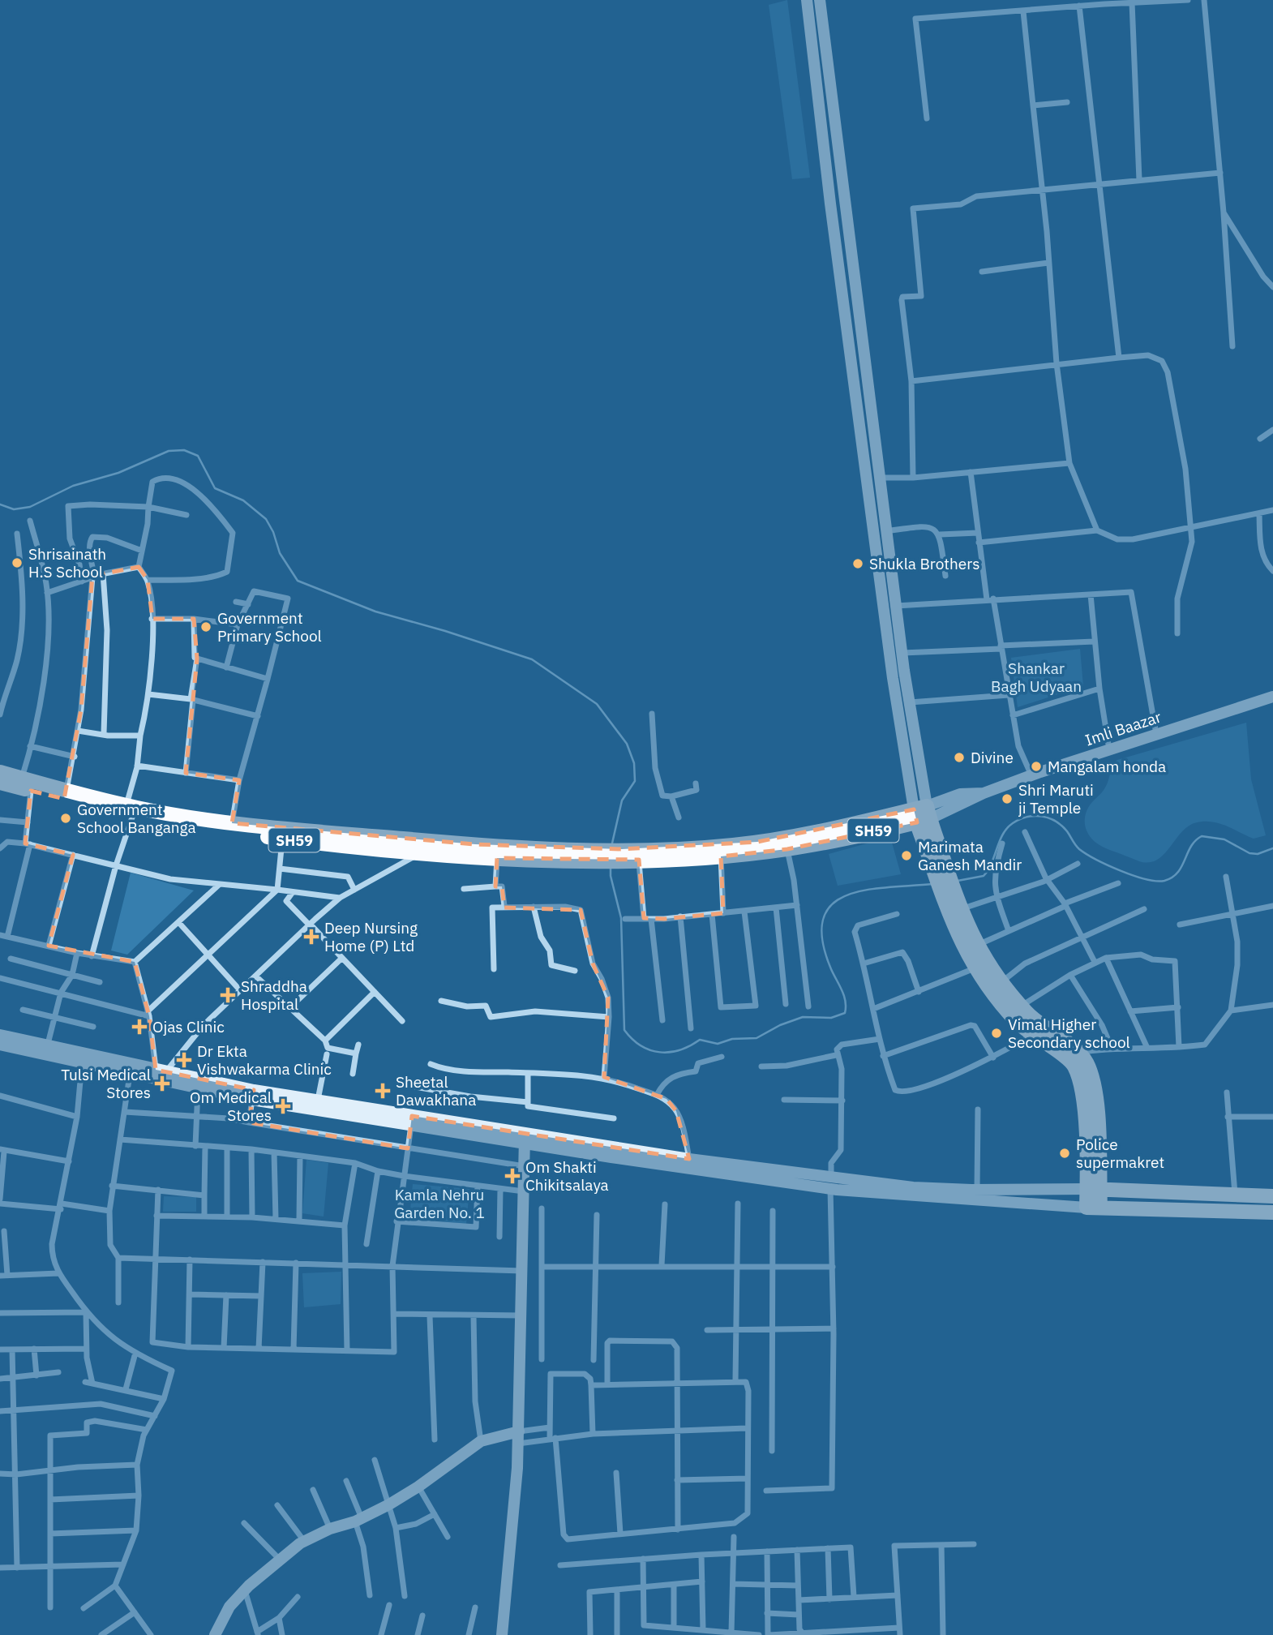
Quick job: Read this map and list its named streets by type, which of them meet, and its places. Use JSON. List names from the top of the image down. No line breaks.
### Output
{"streets":{"main road":["Imli Baazar","SH59"]},"crossings":[["Imli Baazar","SH59"]],"parks":["Shankar Bagh Udyaan","Kamla Nehru Garden No. 1"],"places":{"other":["Shrisainath H.S School","Shukla Brothers","Government Primary School","Divine","Mangalam honda","Shri Maruti ji Temple","Government School Banganga","Marimata Ganesh Mandir","Vimal Higher Secondary school","Police supermakret"],"health":["Deep Nursing Home (P) Ltd","Shraddha Hospital","Ojas Clinic","Dr Ekta Vishwakarma Clinic","Tulsi Medical Stores","Sheetal Dawakhana","Om Medical Stores","Om Shakti Chikitsalaya"]}}
